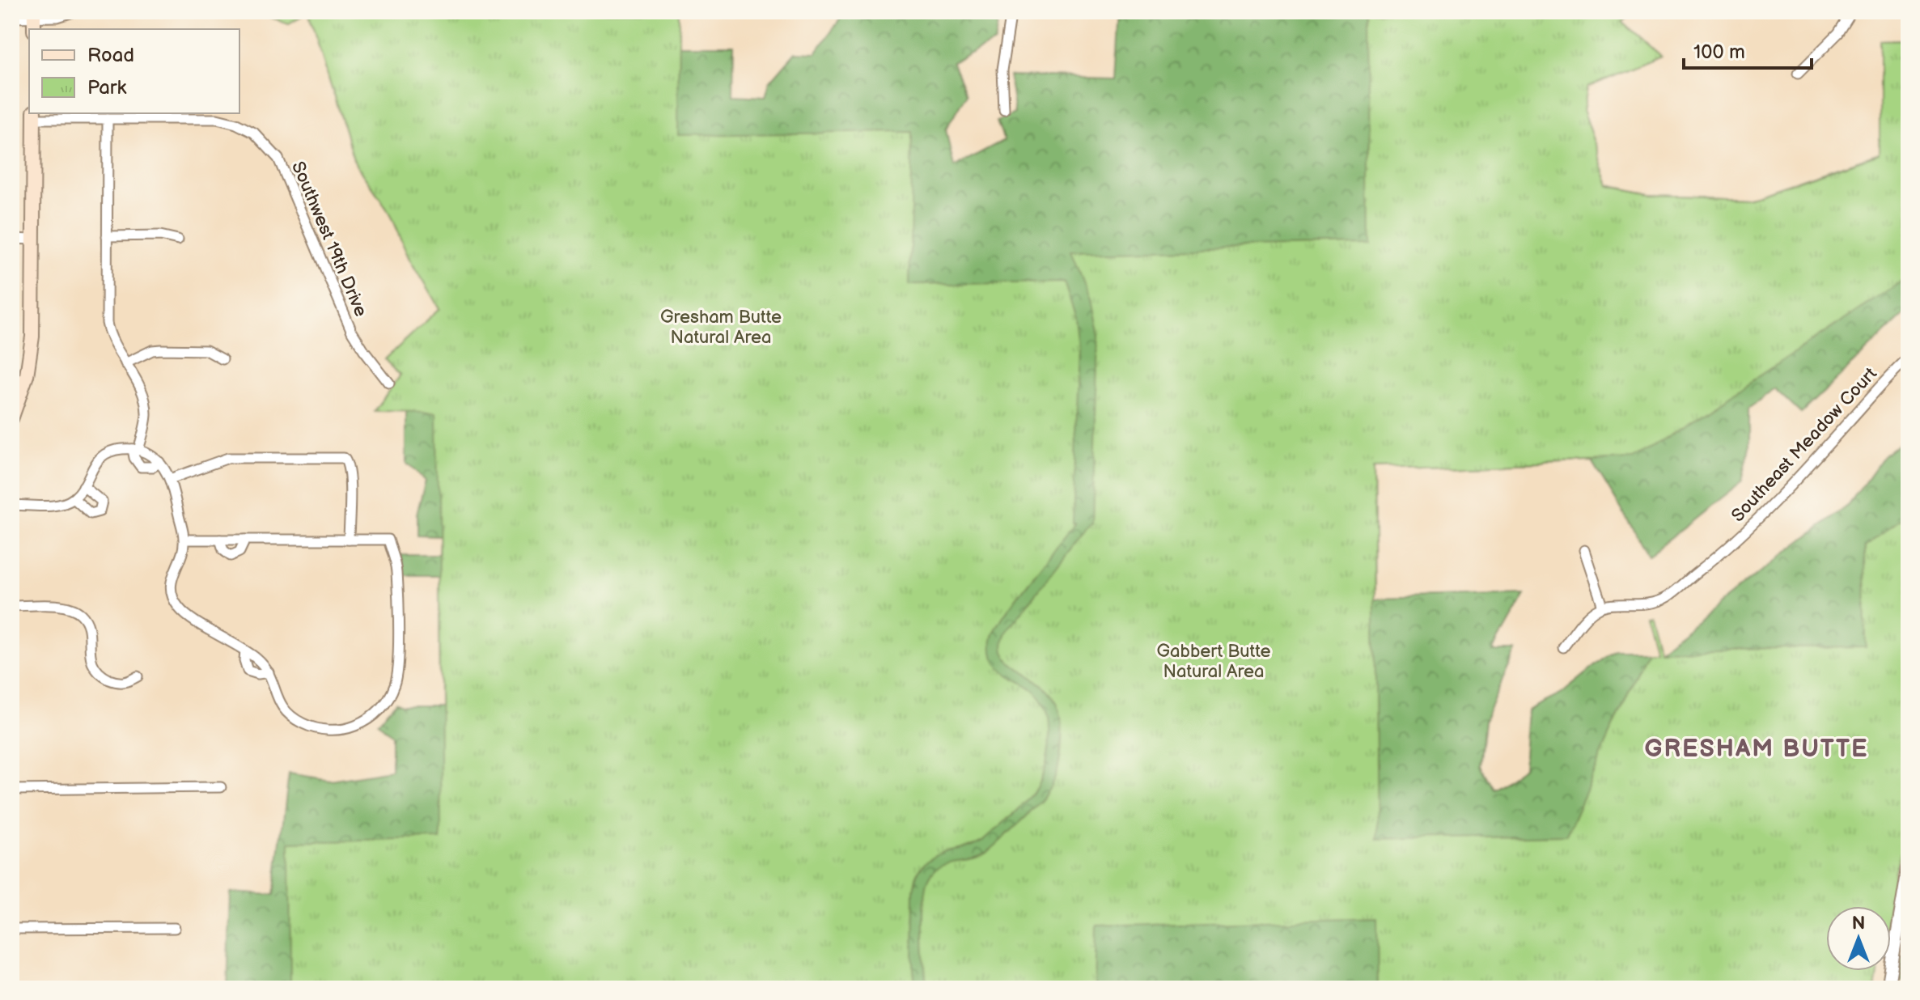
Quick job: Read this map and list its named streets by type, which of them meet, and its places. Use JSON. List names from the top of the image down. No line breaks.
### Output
{"streets":{"street":["Southwest 19th Drive","Southeast Meadow Court"]},"districts":["GRESHAM BUTTE"],"parks":["Gresham Butte Natural Area","Gabbert Butte Natural Area"],"legend":["Road","Park"],"scale_bar":"100 m","north":"top"}
